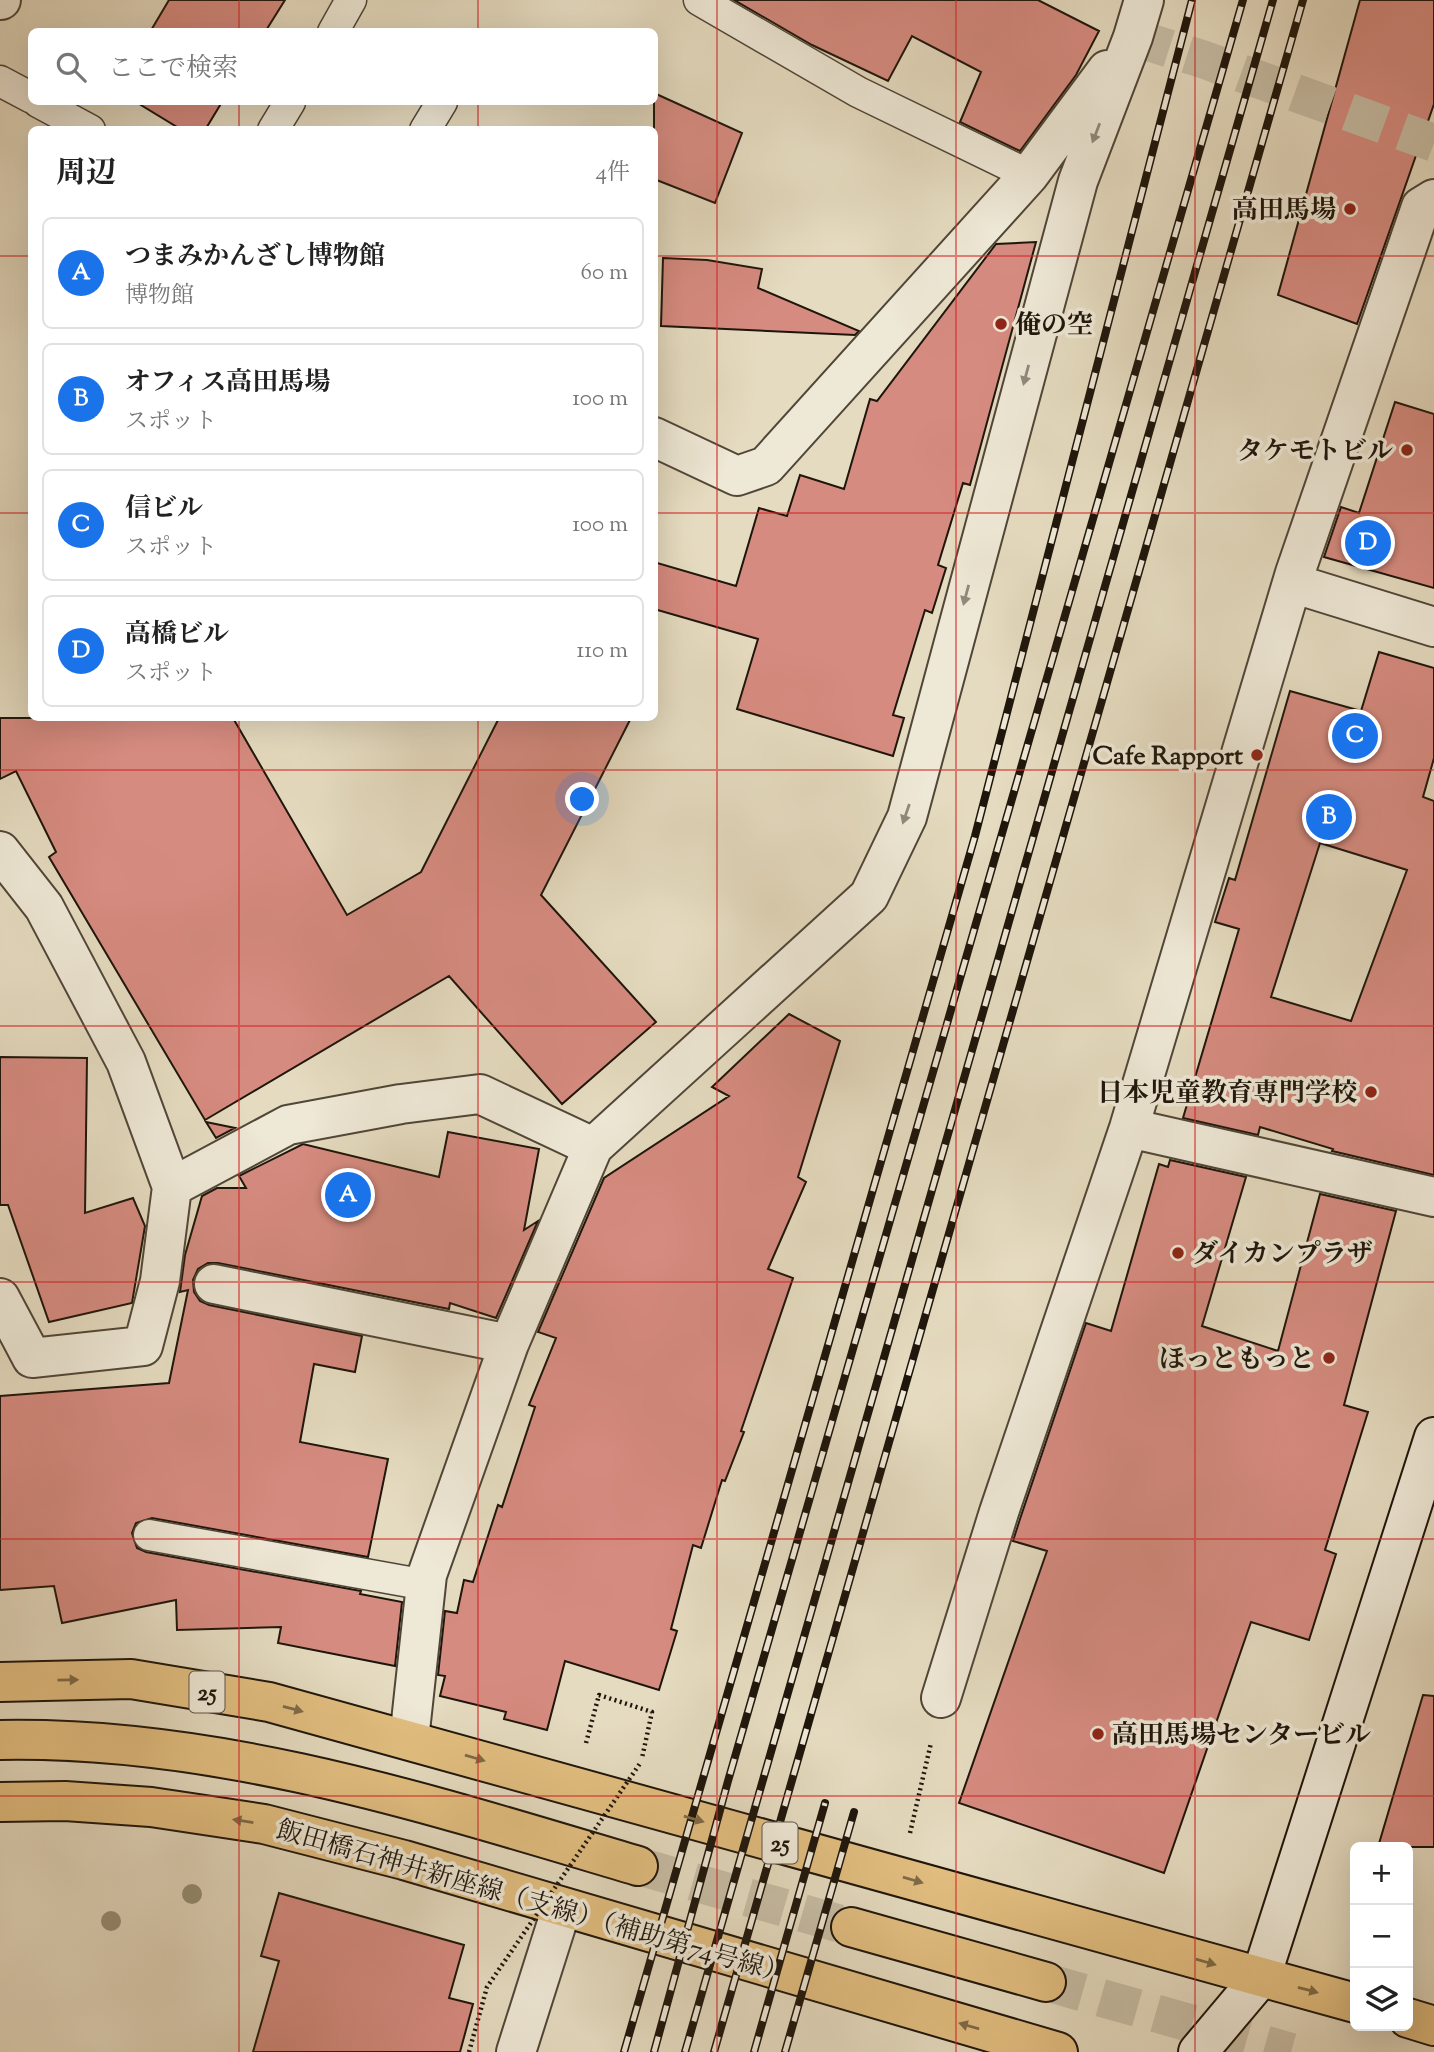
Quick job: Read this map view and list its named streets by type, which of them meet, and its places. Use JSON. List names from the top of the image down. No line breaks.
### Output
{"streets":{"main road":["25","飯田橋石神井新座線（支線）（補助第74号線）"]},"places":["高田馬場","俺の空","タケモトビル","Cafe Rapport","日本児童教育専門学校","ダイカンプラザ","ほっともっと","高田馬場センタービル"],"page":{"search":"ここで検索","heading":["周辺","4件"],"list":[{"mark":"A","name":"つまみかんざし博物館","note":"博物館","value":"60 m"},{"mark":"B","name":"オフィス高田馬場","note":"スポット","value":"100 m"},{"mark":"C","name":"信ビル","note":"スポット","value":"100 m"},{"mark":"D","name":"高橋ビル","note":"スポット","value":"110 m"}],"pins":["D","C","B","A"],"map_buttons":["+","−"]}}
